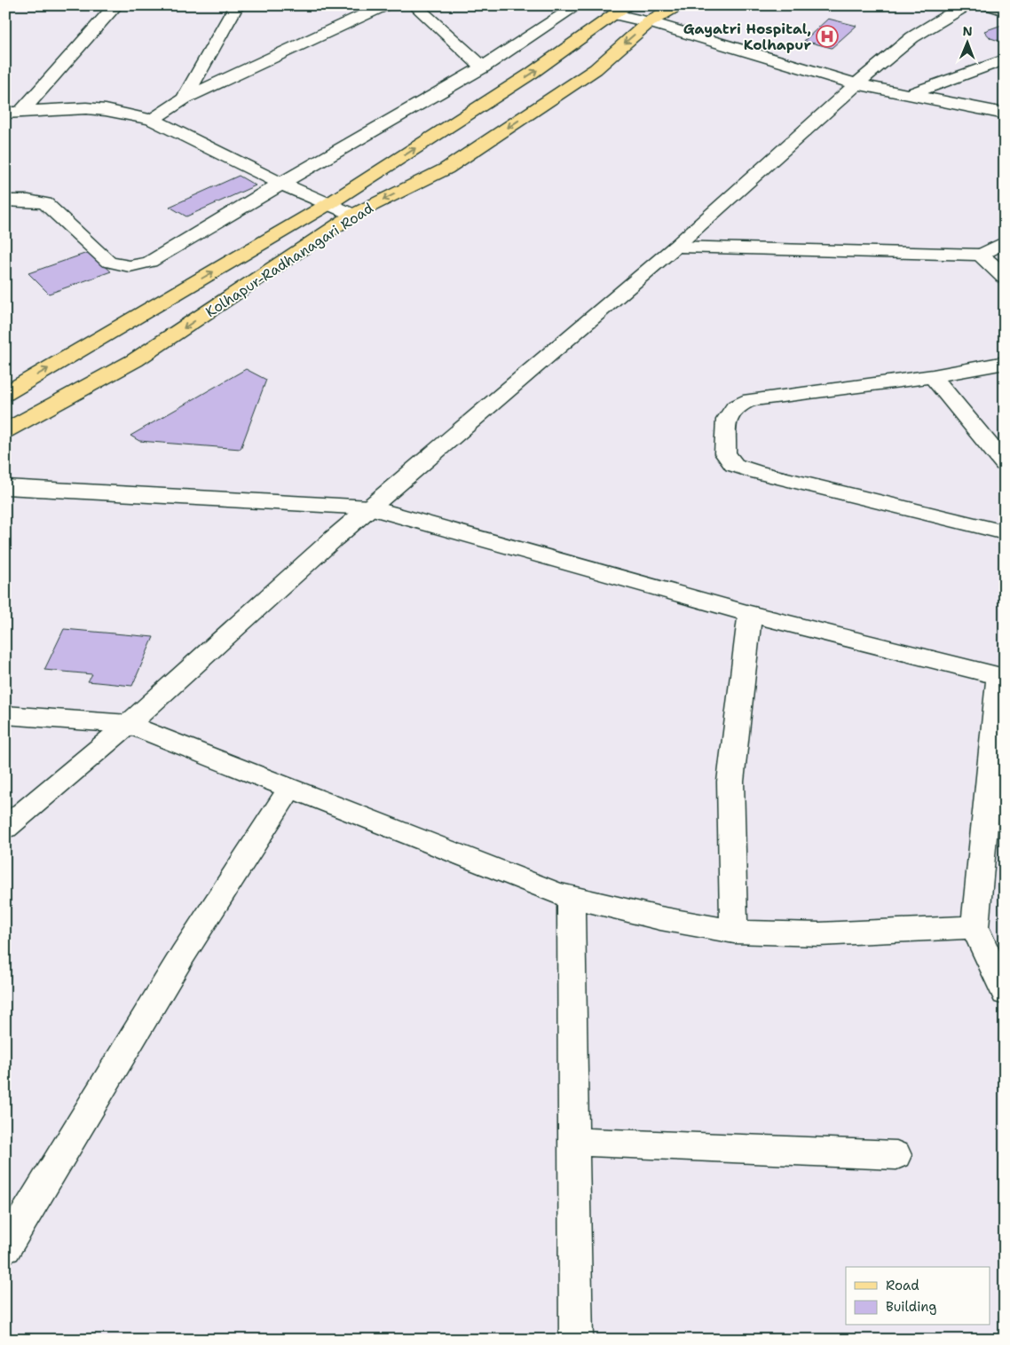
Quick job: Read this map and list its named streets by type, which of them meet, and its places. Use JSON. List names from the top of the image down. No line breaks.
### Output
{"streets":{"main road":["Kolhapur-Radhanagari Road"]},"places":{"hospital":["Gayatri Hospital, Kolhapur"]},"legend":["Road","Building"],"north":"top"}
